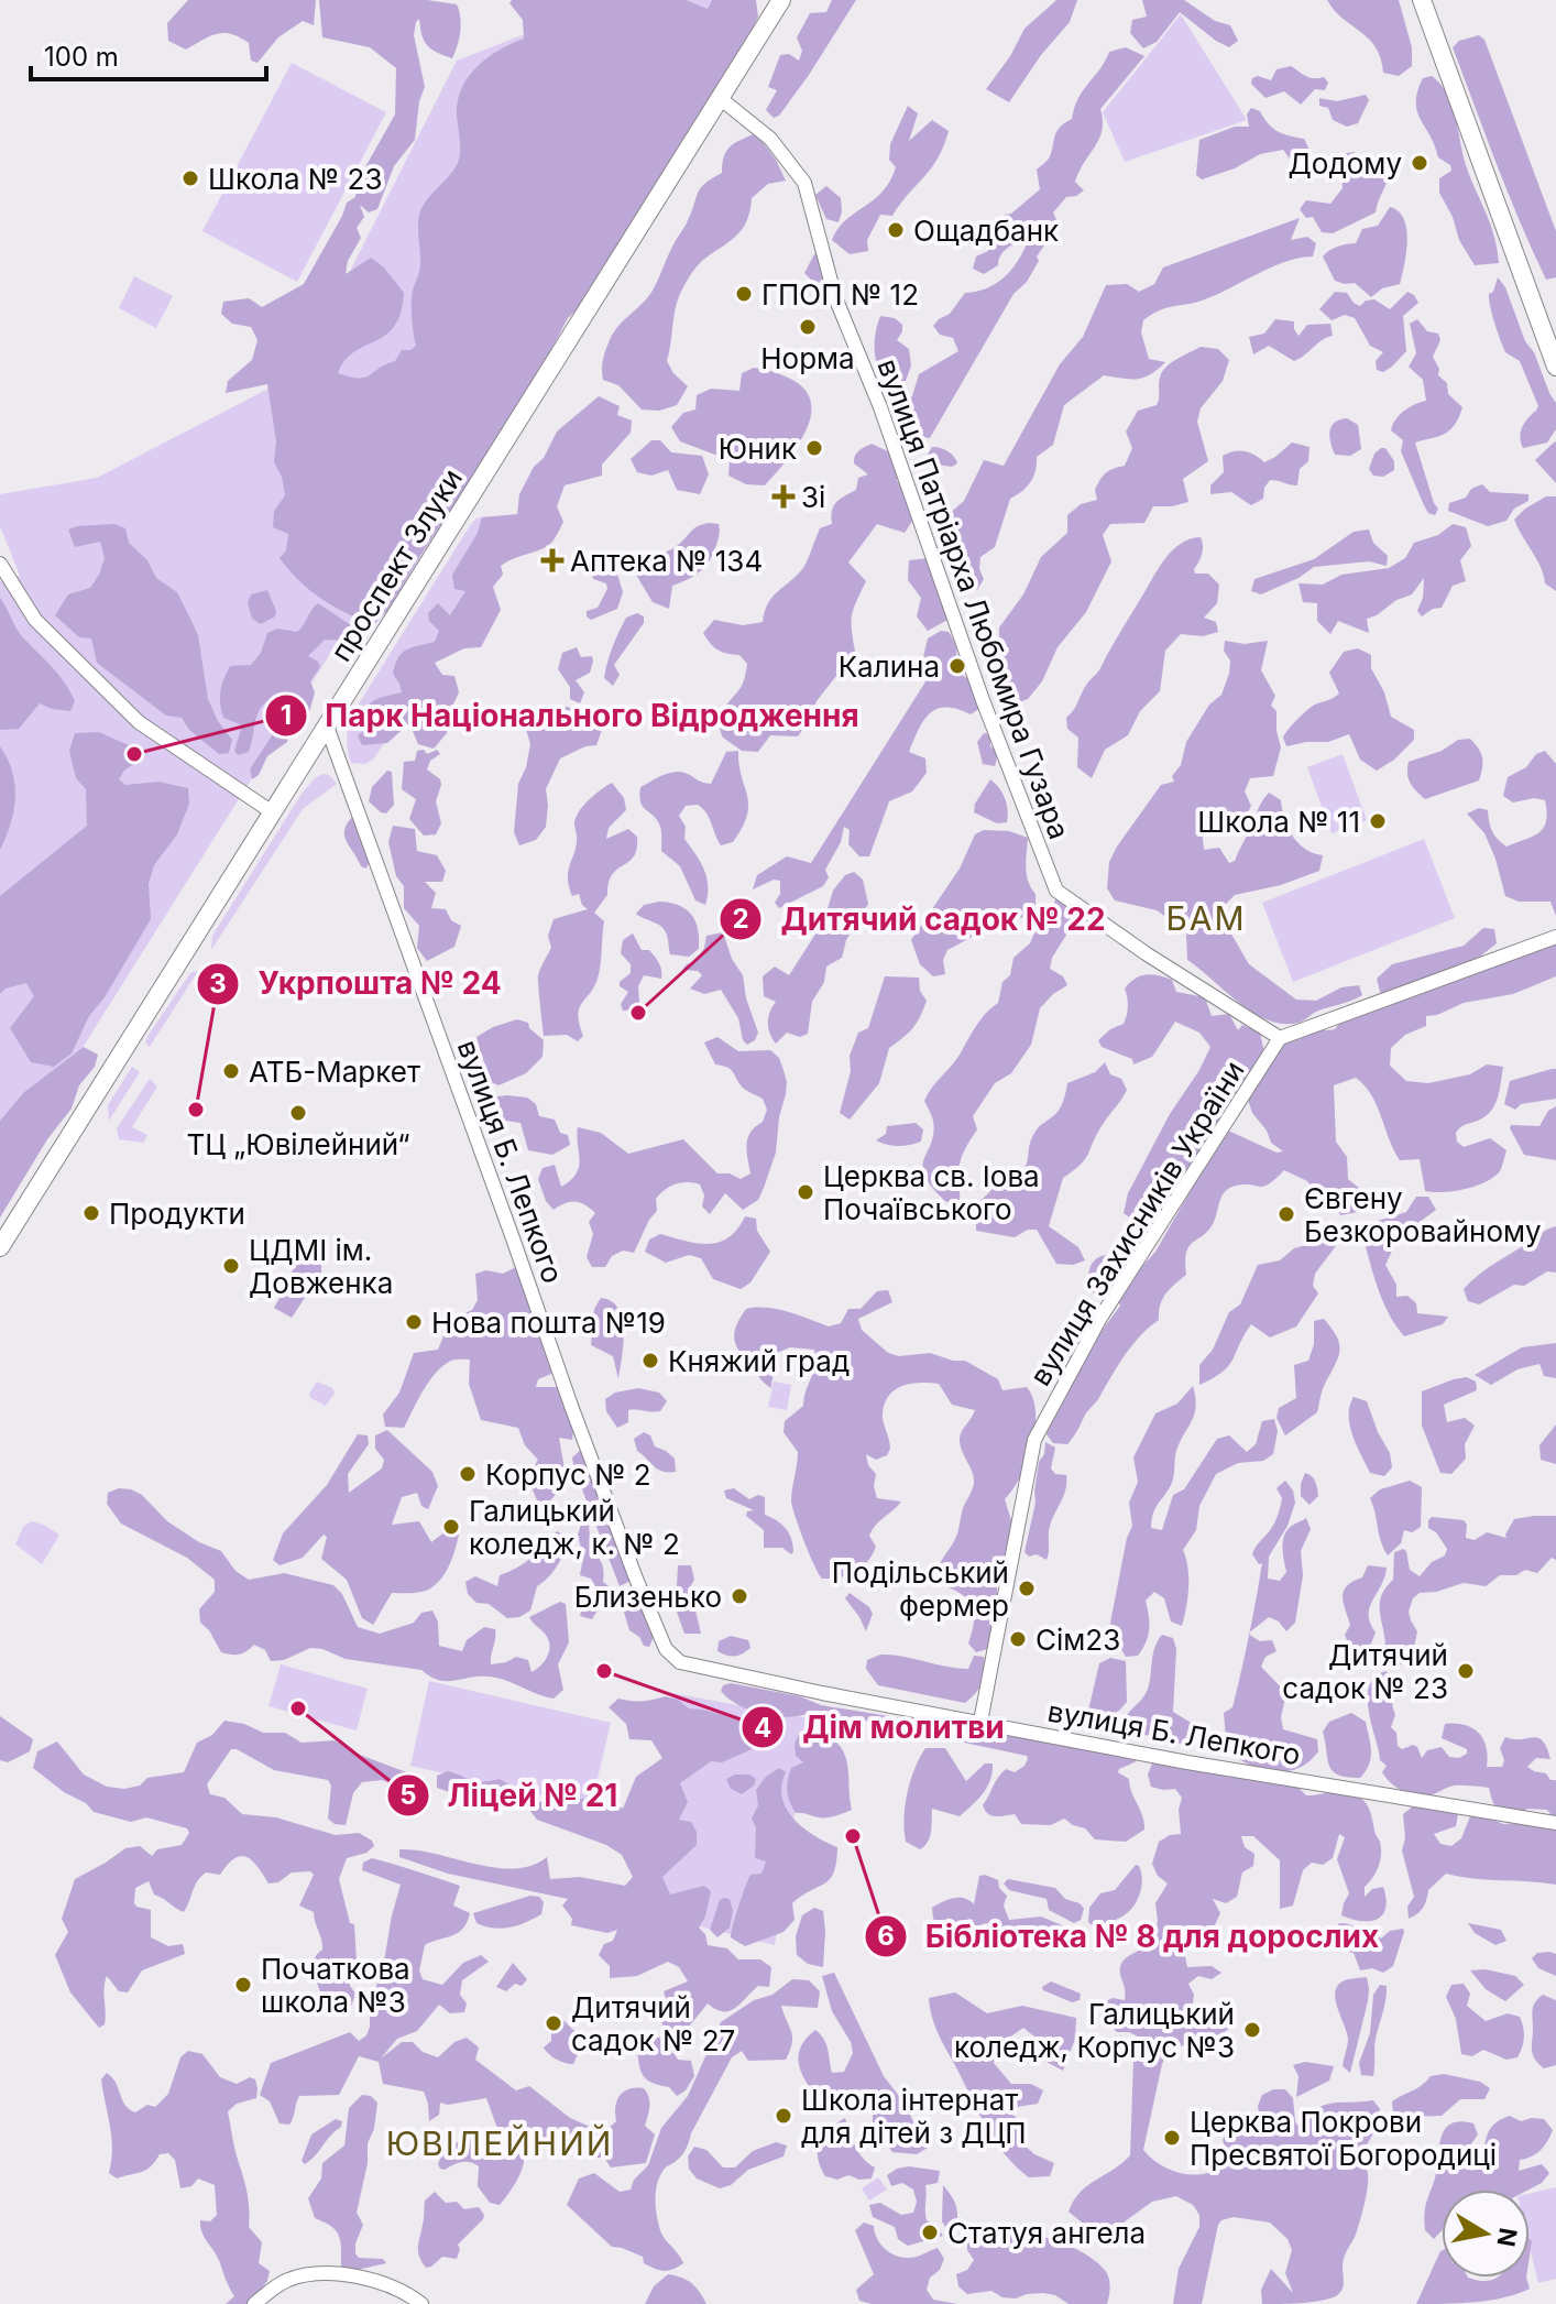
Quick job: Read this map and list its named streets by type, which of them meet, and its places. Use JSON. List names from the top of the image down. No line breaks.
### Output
{"streets":{"main road":["проспект Злуки"],"street":["вулиця Патріарха Любомира Гузара","вулиця Б. Лепкого","вулиця Захисників України"]},"crossings":[["проспект Злуки","вулиця Патріарха Любомира Гузара"],["проспект Злуки","вулиця Б. Лепкого"],["вулиця Патріарха Любомира Гузара","вулиця Захисників України"],["вулиця Б. Лепкого","вулиця Захисників України"]],"districts":["БАМ","ЮВІЛЕЙНИЙ"],"places":{"other":["Додому","Школа № 23","Ощадбанк","ГПОП № 12","Норма","Юник","Калина","Парк Національного Відродження","Школа № 11","Дитячий садок № 22","АТБ-Маркет","Укрпошта № 24","ТЦ „Ювілейний“","Церква св. Іова Почаївського","Продукти","Євгену Безкоровайному","ЦДМІ ім. Довженка","Нова пошта №19","Княжий град","Корпус № 2","Галицький коледж, к. № 2","Подільський фермер","Близенько","Сім23","Дім молитви","Дитячий садок № 23","Ліцей № 21","Бібліотека № 8 для дорослих","Початкова школа №3","Дитячий садок № 27","Галицький коледж, Корпус №3","Школа інтернат для дітей з ДЦП","Церква Покрови Пресвятої Богородиці","Статуя ангела"],"health":["3і","Аптека № 134"]},"scale_bar":"100 m","north":"right"}
